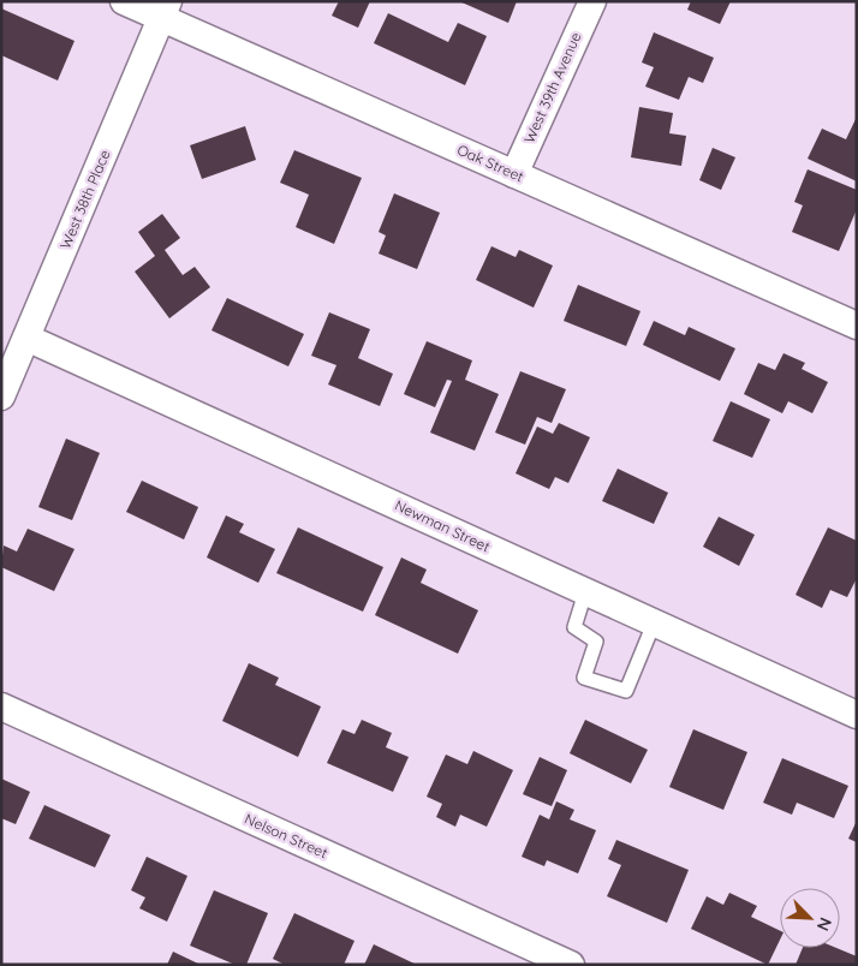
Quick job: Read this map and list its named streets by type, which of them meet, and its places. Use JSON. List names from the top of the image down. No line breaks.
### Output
{"streets":{"street":["West 39th Avenue","Oak Street","West 38th Place","Newman Street","Nelson Street"]},"crossings":[["West 39th Avenue","Oak Street"],["Oak Street","West 38th Place"],["West 38th Place","Newman Street"]],"north":"bottom right"}
